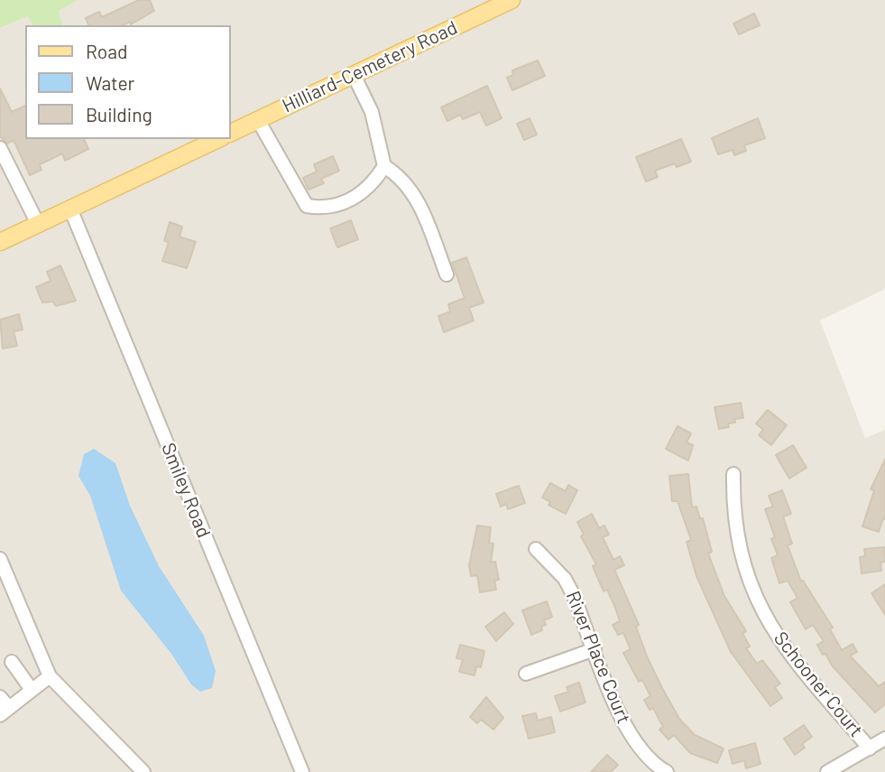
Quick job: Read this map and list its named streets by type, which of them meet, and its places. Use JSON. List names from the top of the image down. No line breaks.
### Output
{"streets":{"main road":["Hilliard-Cemetery Road"],"street":["Smiley Road","River Place Court","Schooner Court"]},"legend":["Road","Water","Building"]}
